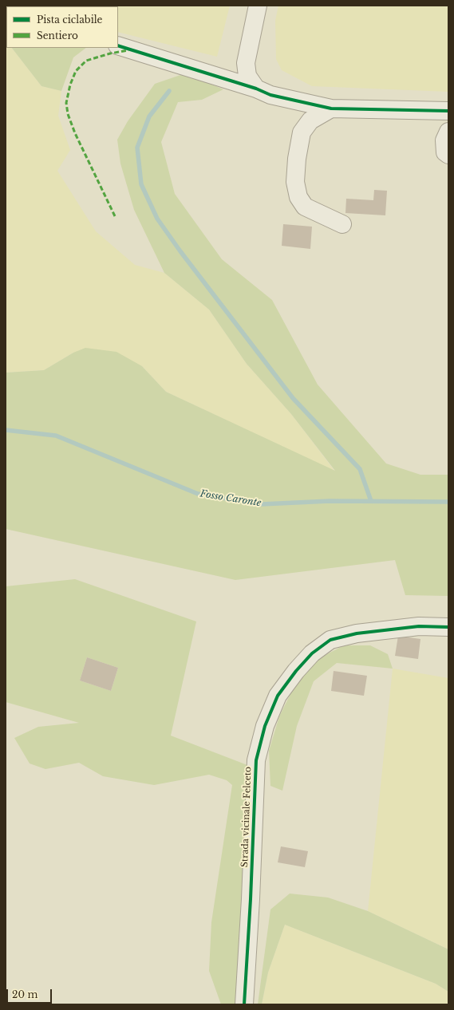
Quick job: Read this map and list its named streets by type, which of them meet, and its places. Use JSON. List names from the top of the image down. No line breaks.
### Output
{"streets":{"street":["Strada vicinale Felceto"]},"water":["Fosso Caronte"],"legend":["Pista ciclabile","Sentiero"],"scale_bar":"20 m"}
